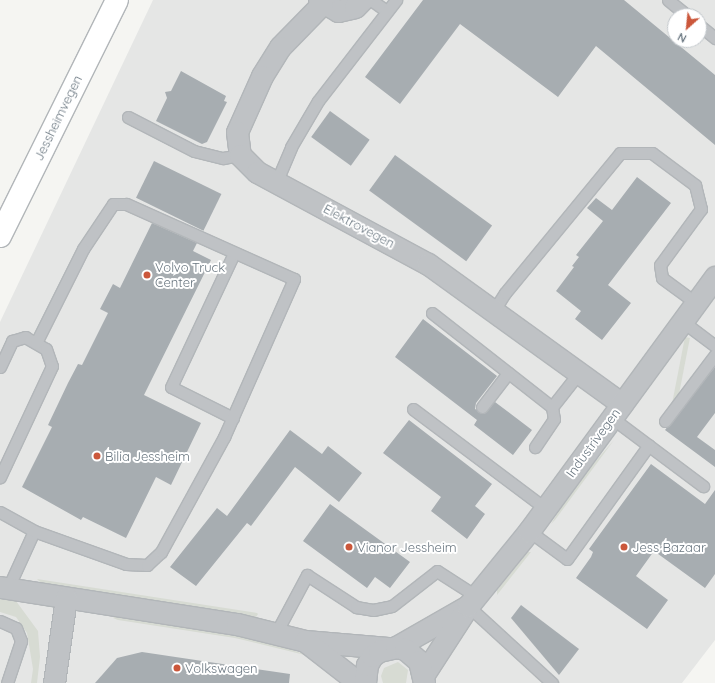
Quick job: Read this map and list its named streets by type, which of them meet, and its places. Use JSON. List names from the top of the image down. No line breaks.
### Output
{"streets":{"main road":["Jessheimvegen"],"street":["Elektrovegen","Industrivegen"]},"crossings":[["Elektrovegen","Industrivegen"]],"places":["Volvo Truck Center","Bilia Jessheim","Vianor Jessheim","Jess Bazaar","Volkswagen"],"north":"bottom left"}
